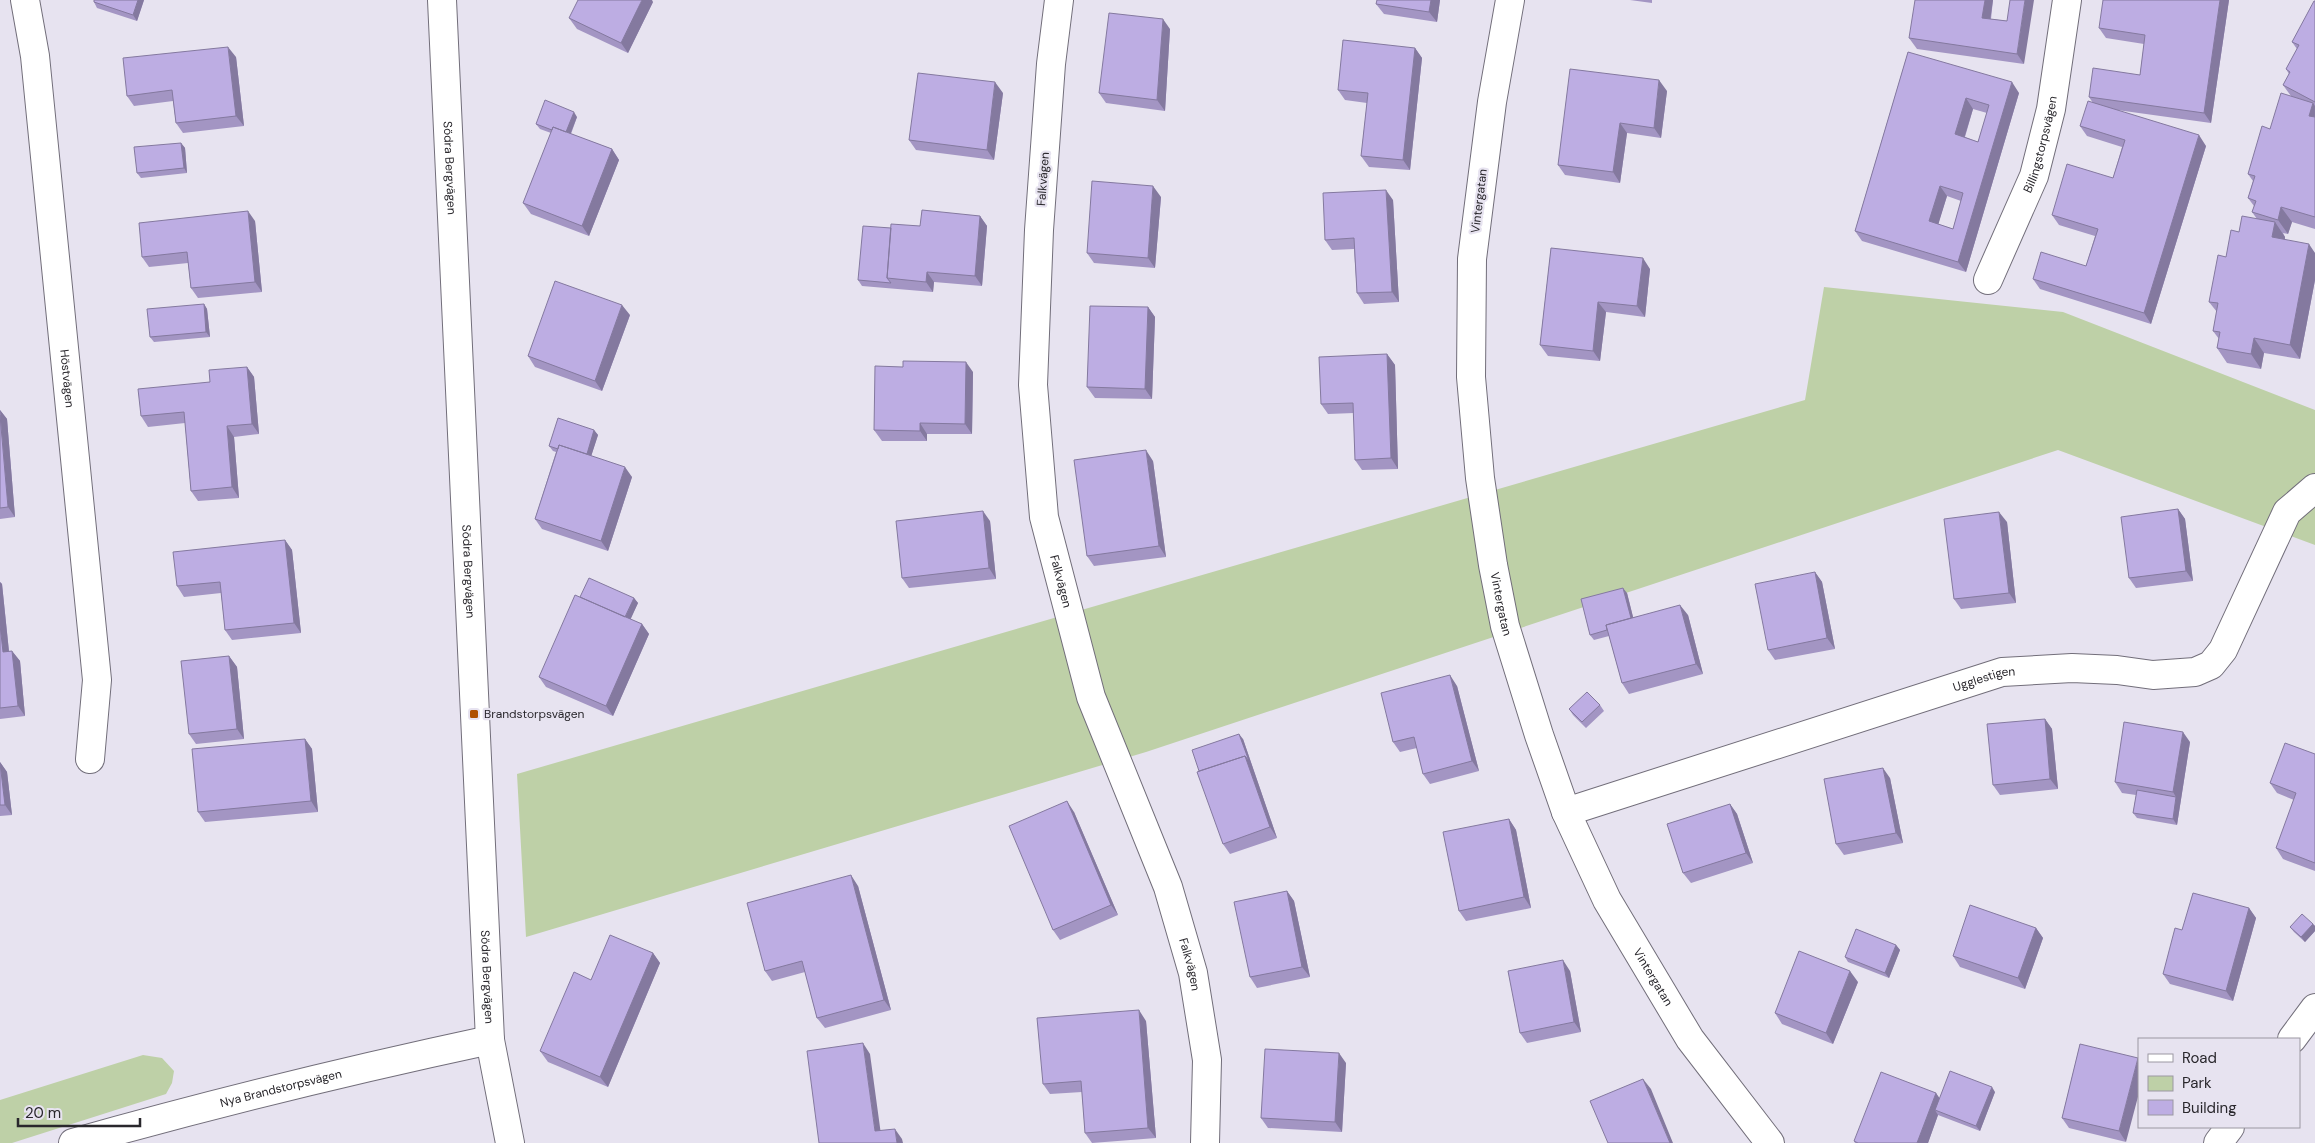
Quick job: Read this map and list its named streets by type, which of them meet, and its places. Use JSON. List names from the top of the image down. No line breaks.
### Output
{"streets":{"street":["Billingstorpsvägen","Södra Bergvägen","Falkvägen","Vintergatan","Höstvägen","Ugglestigen","Nya Brandstorpsvägen"]},"crossings":[["Södra Bergvägen","Nya Brandstorpsvägen"],["Vintergatan","Ugglestigen"]],"places":{"transit":["Brandstorpsvägen"]},"legend":["Road","Park","Building"],"scale_bar":"20 m"}
